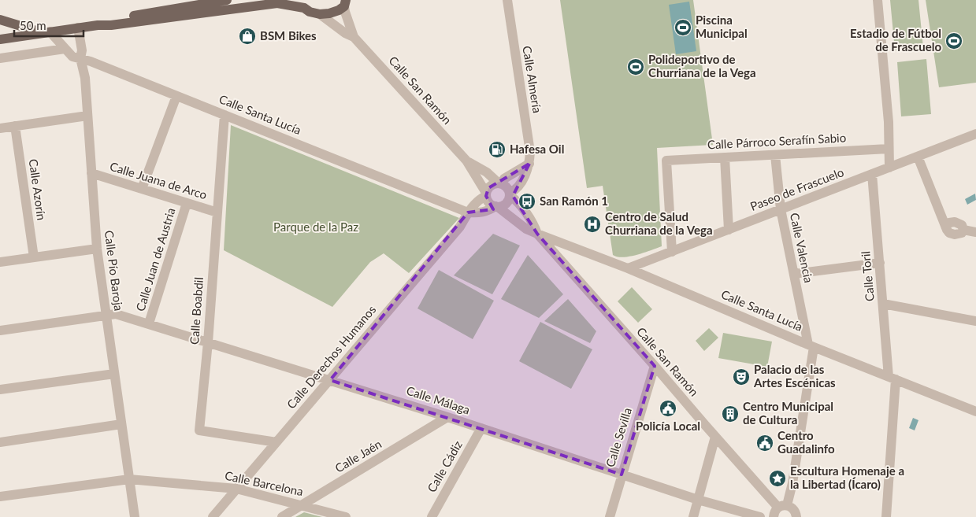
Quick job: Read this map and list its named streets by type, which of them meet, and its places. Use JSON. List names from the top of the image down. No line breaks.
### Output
{"streets":{"street":["Calle Almería","Calle San Ramón","Calle Santa Lucía","Calle Párroco Serafín Sabio","Calle Juana de Arco","Calle Azorín","Paseo de Frascuelo","Calle Valencia","Calle Juan de Austria","Calle Pío Baroja","Calle Toril","Calle Boabdil","Calle Derechos Humanos","Calle Málaga","Calle Sevilla","Calle Jaén","Calle Cádiz","Calle Barcelona"]},"crossings":[["Calle Almería","Calle San Ramón"],["Calle Almería","Calle Derechos Humanos"],["Calle San Ramón","Calle Santa Lucía"],["Calle San Ramón","Calle Valencia"],["Calle San Ramón","Calle Derechos Humanos"],["Calle San Ramón","Calle Sevilla"],["Calle Santa Lucía","Paseo de Frascuelo"],["Calle Santa Lucía","Calle Valencia"],["Calle Santa Lucía","Calle Pío Baroja"],["Calle Santa Lucía","Calle Toril"],["Calle Santa Lucía","Calle Boabdil"],["Calle Santa Lucía","Calle Derechos Humanos"],["Calle Párroco Serafín Sabio","Paseo de Frascuelo"],["Calle Párroco Serafín Sabio","Calle Valencia"],["Calle Juana de Arco","Calle Juan de Austria"],["Calle Juana de Arco","Calle Pío Baroja"],["Calle Juana de Arco","Calle Boabdil"],["Paseo de Frascuelo","Calle Valencia"],["Paseo de Frascuelo","Calle Toril"],["Calle Juan de Austria","Calle Málaga"],["Calle Pío Baroja","Calle Málaga"],["Calle Pío Baroja","Calle Barcelona"],["Calle Boabdil","Calle Derechos Humanos"],["Calle Boabdil","Calle Málaga"],["Calle Derechos Humanos","Calle Málaga"],["Calle Derechos Humanos","Calle Barcelona"],["Calle Málaga","Calle Sevilla"],["Calle Málaga","Calle Jaén"],["Calle Málaga","Calle Cádiz"],["Calle Jaén","Calle Barcelona"]],"parks":["Parque de la Paz"],"places":{"sports":["Piscina Municipal","Estadio de Fútbol de Frascuelo","Polideportivo de Churriana de la Vega"],"shop":["BSM Bikes"],"fuel station":["Hafesa Oil"],"bus stop":["San Ramón 1"],"hospital":["Centro de Salud Churriana de la Vega"],"theatre":["Palacio de las Artes Escénicas"],"public building":["Policía Local","Centro Guadalinfo"],"building":["Centro Municipal de Cultura"],"place":["Escultura Homenaje a la Libertad (Ícaro)"]},"scale_bar":"50 m"}
